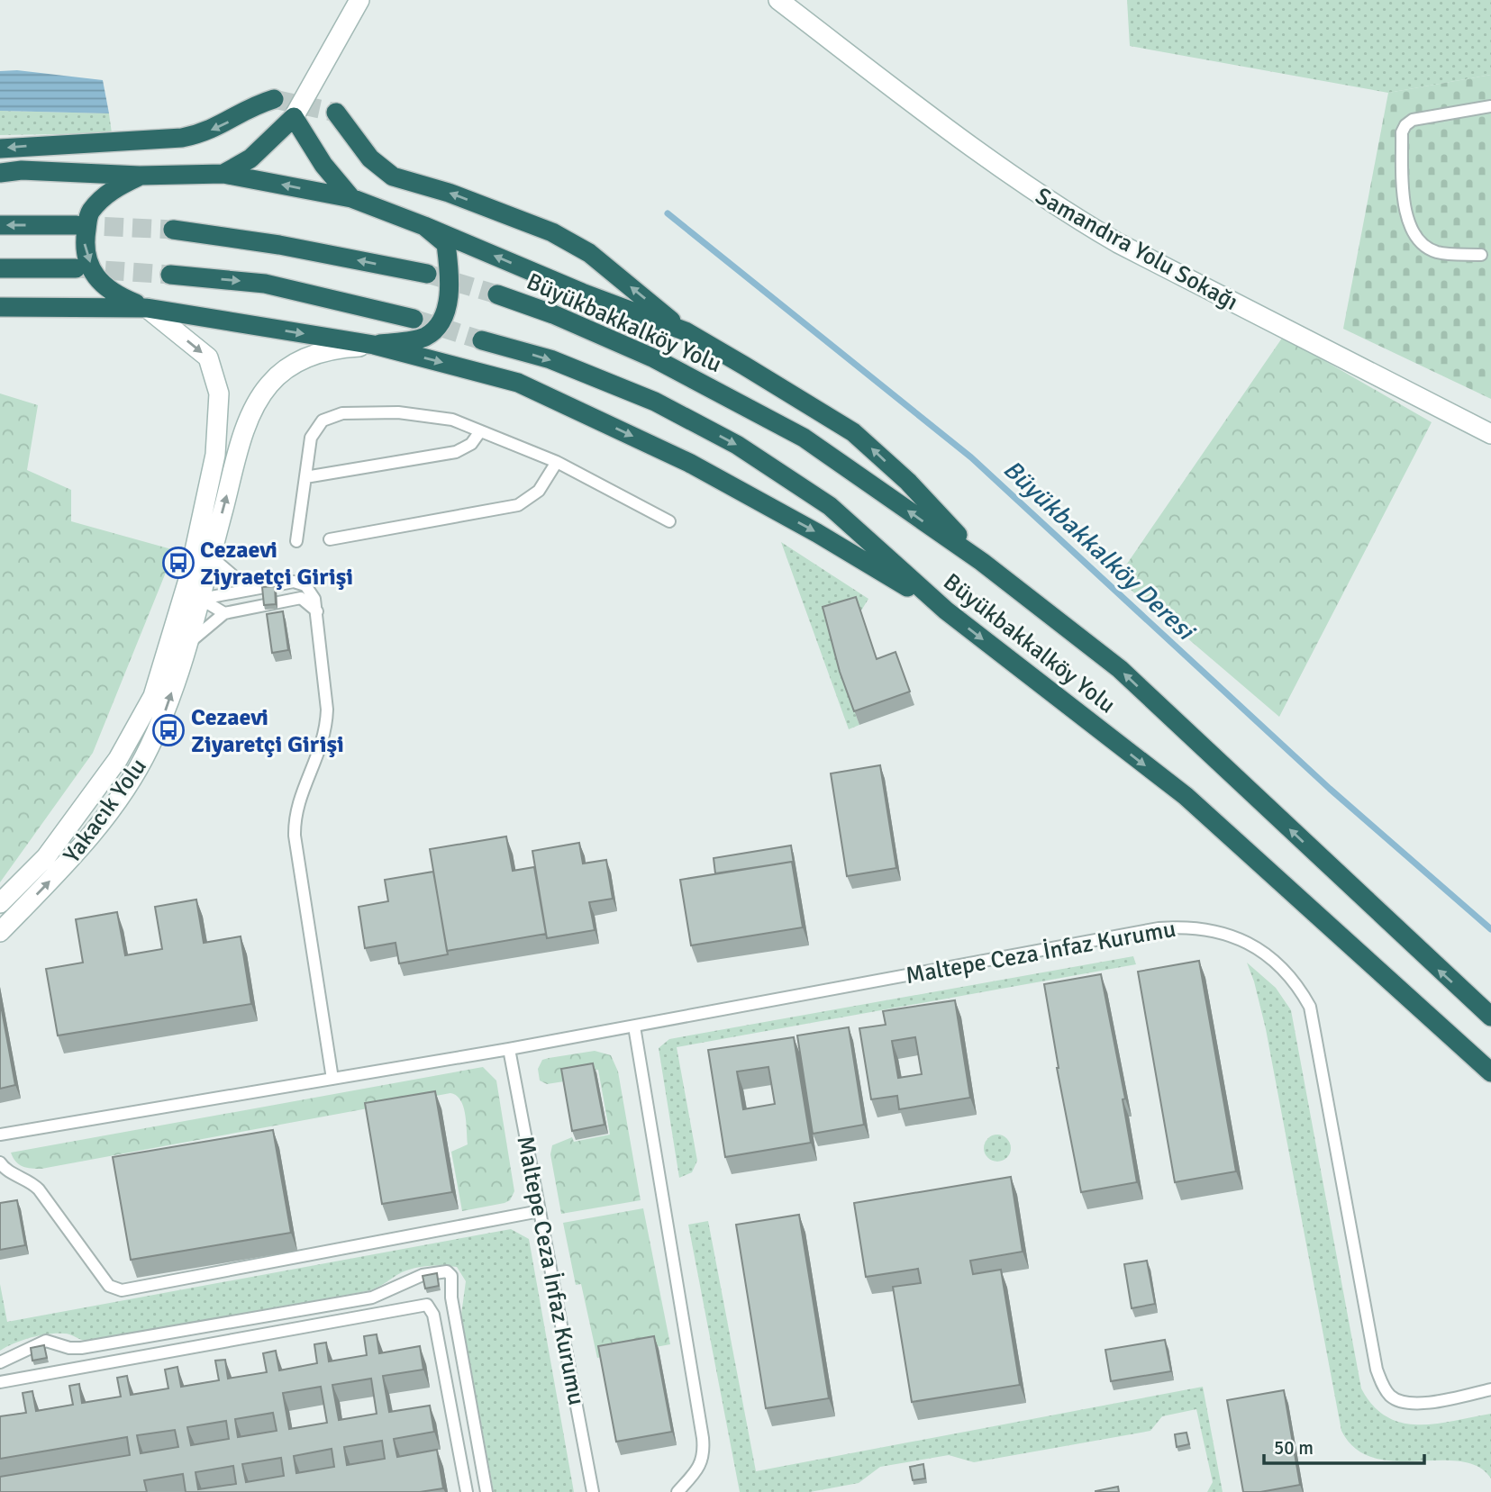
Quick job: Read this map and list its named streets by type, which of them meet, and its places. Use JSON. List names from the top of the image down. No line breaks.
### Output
{"streets":{"highway":["Büyükbakkalköy Yolu"],"main road":["Samandıra Yolu Sokağı","Yakacık Yolu"],"lane":["Maltepe Ceza İnfaz Kurumu"]},"water":["Büyükbakkalköy Deresi"],"places":{"bus stop":["Cezaevi Ziyraetçi Girişi","Cezaevi Ziyaretçi Girişi"]},"scale_bar":"50 m"}
